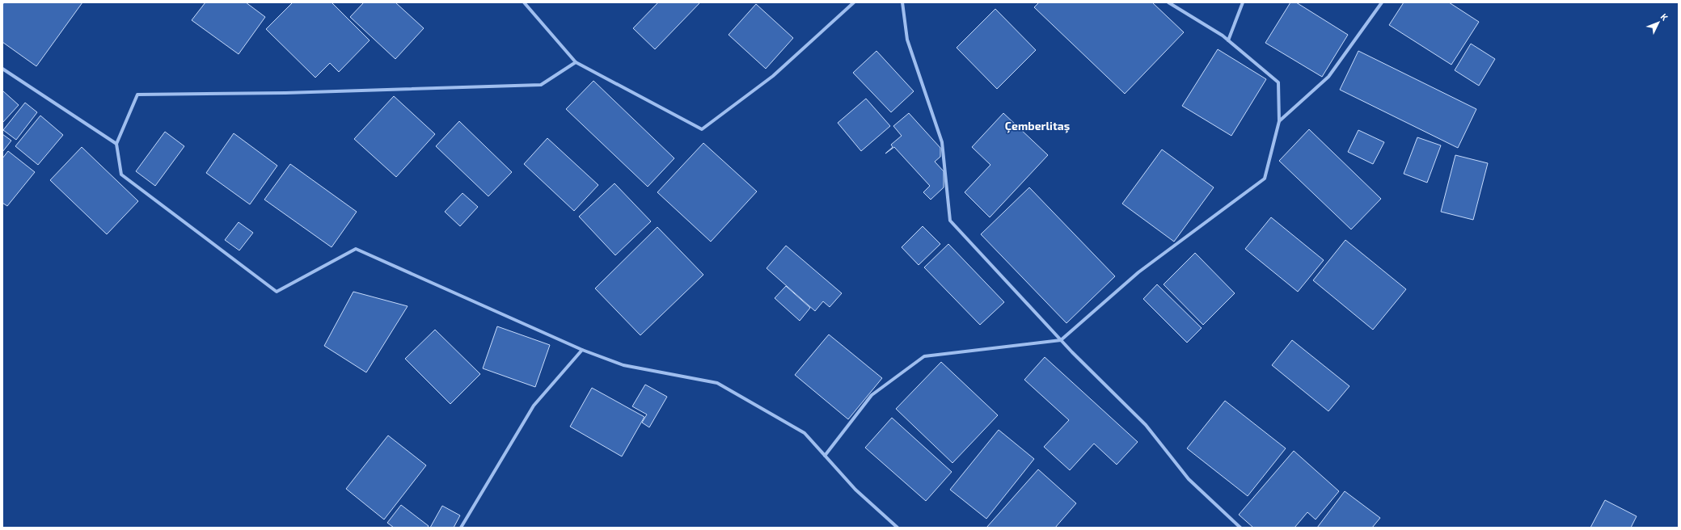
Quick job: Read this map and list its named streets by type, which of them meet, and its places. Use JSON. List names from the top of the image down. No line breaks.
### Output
{"districts":["Çemberlitaş"],"north":"top right"}
